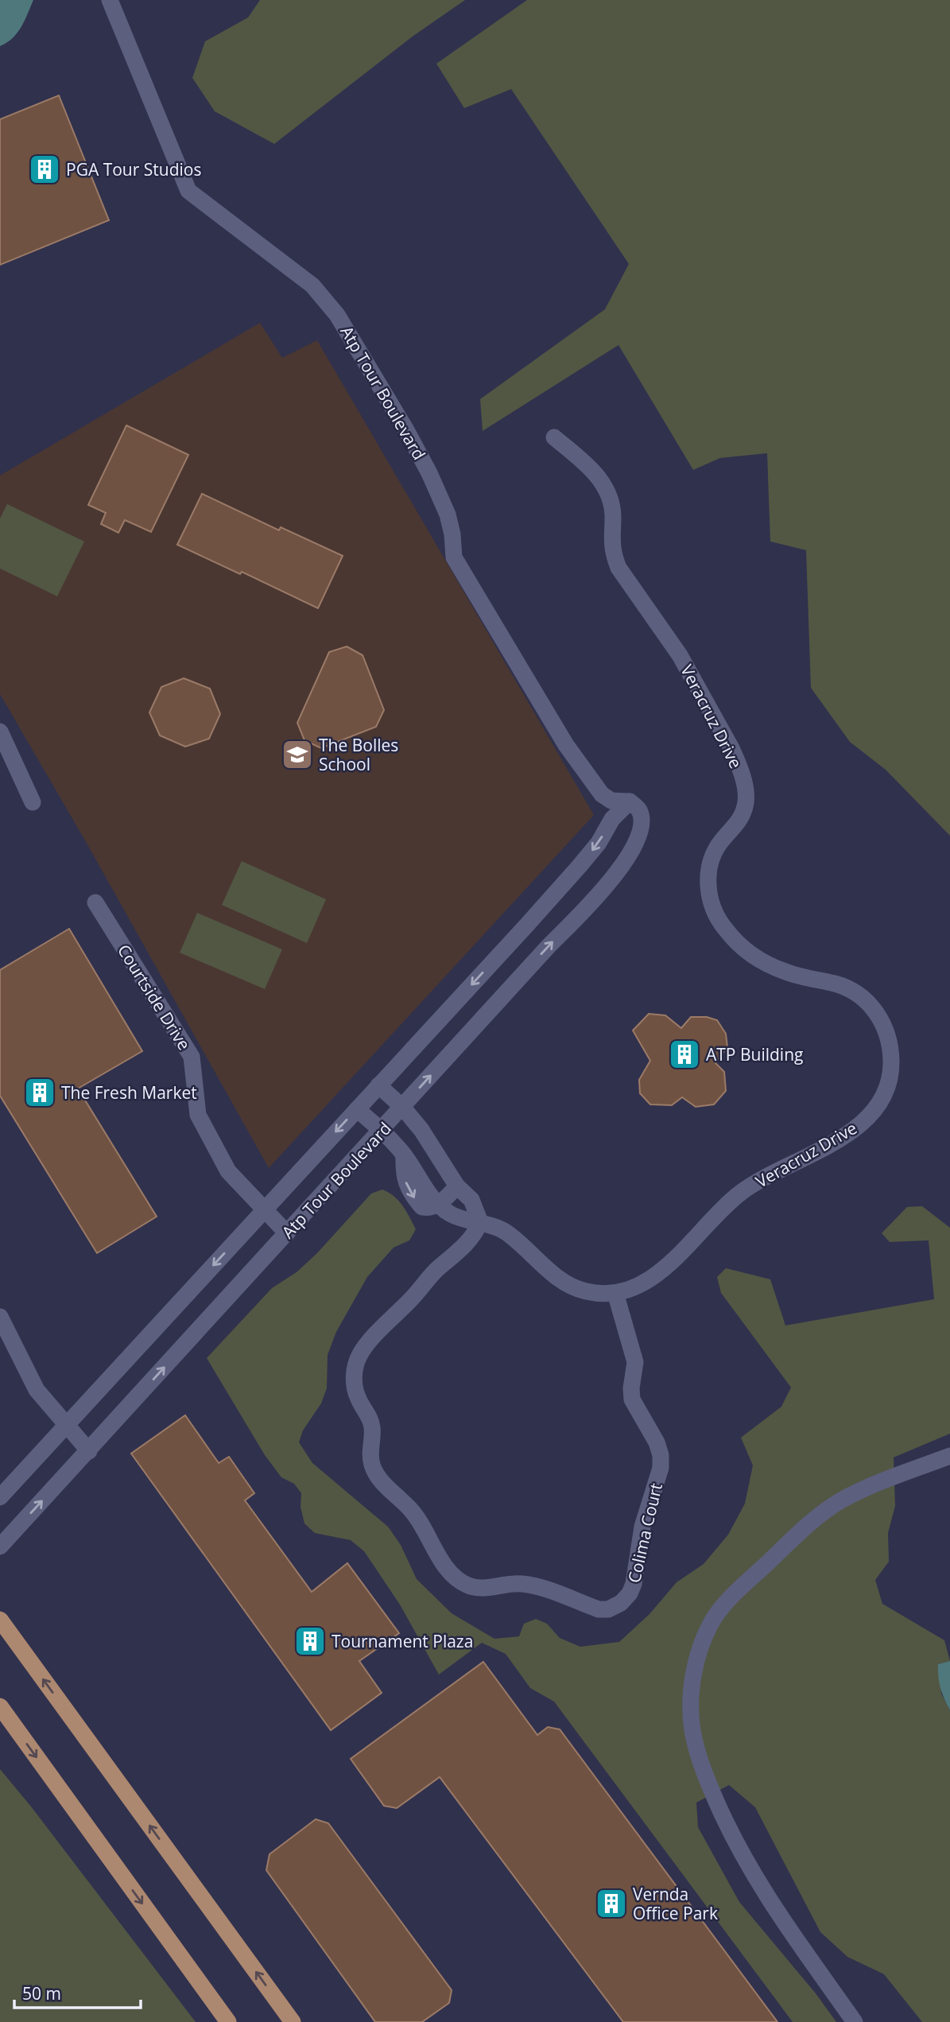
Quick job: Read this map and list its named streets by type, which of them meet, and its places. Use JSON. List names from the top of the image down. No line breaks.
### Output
{"streets":{"street":["Atp Tour Boulevard","Veracruz Drive","Courtside Drive","Colima Court"]},"crossings":[["Atp Tour Boulevard","Veracruz Drive"],["Atp Tour Boulevard","Courtside Drive"],["Veracruz Drive","Colima Court"]],"places":{"building":["PGA Tour Studios","ATP Building","The Fresh Market","Tournament Plaza","Vernda Office Park"],"school or university":["The Bolles School"]},"scale_bar":"50 m"}
